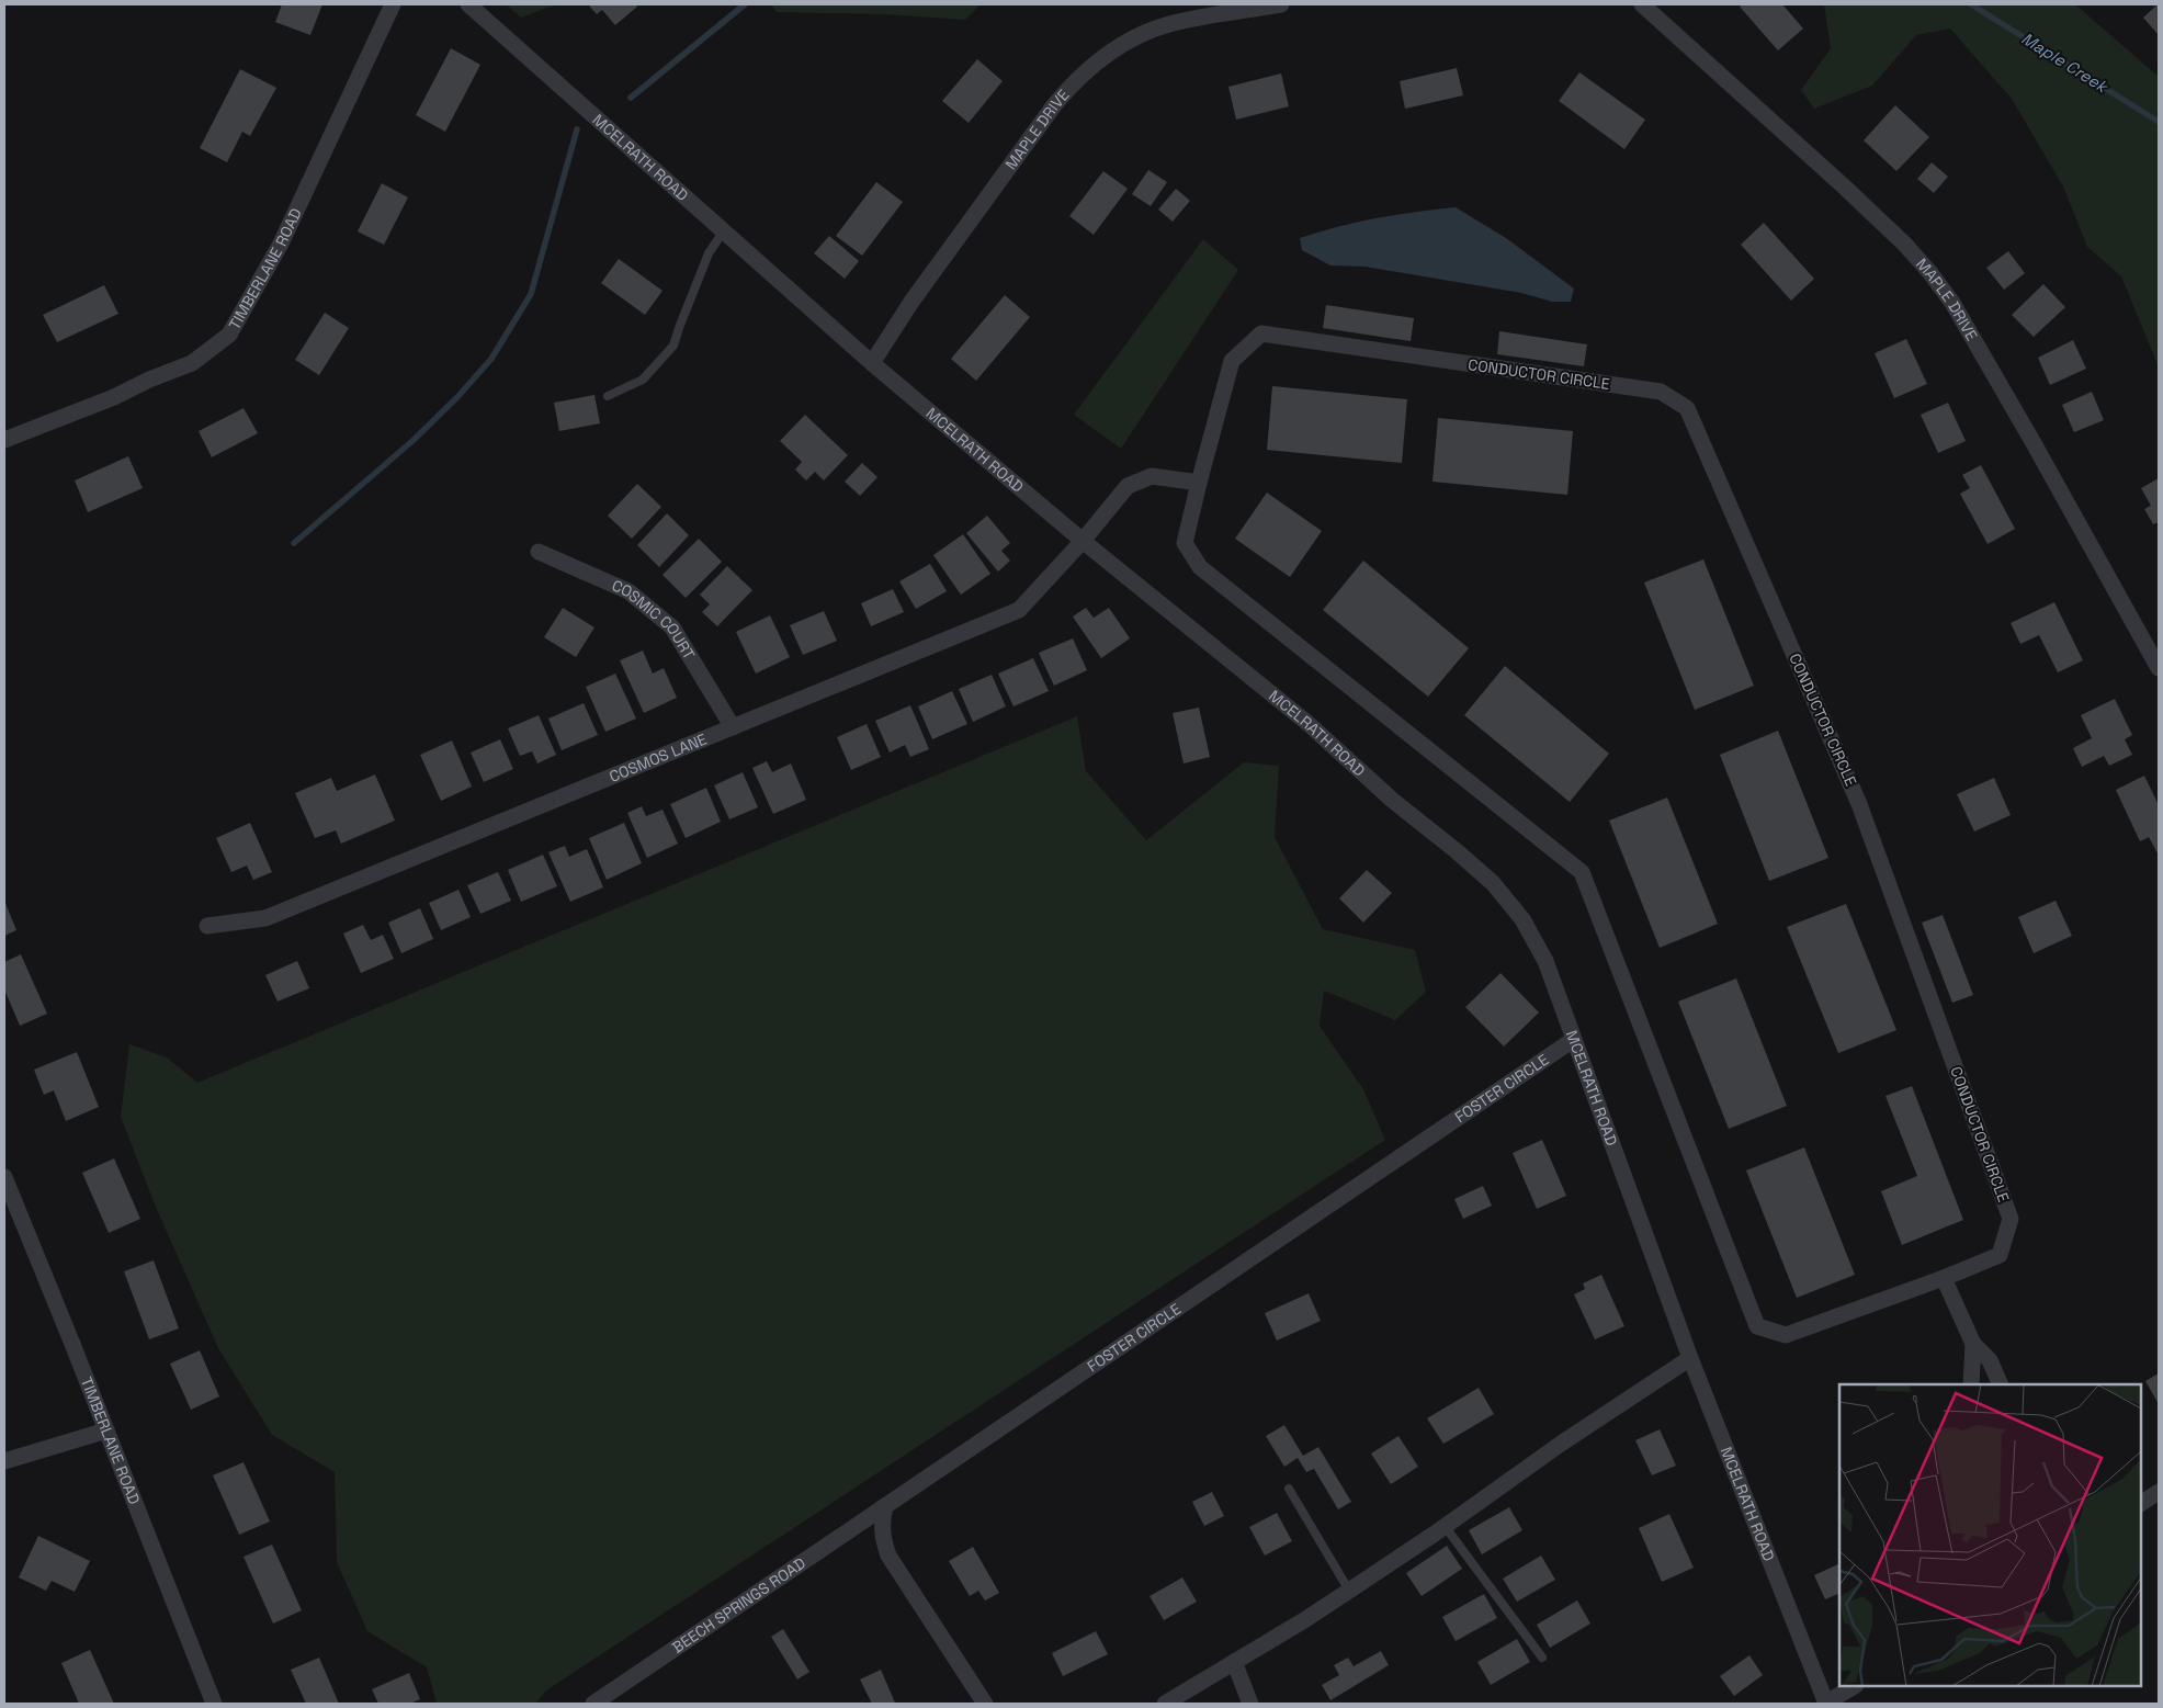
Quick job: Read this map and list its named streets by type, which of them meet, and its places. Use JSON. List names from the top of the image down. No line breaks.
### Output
{"streets":{"street":["MAPLE DRIVE","MCELRATH ROAD","TIMBERLANE ROAD","CONDUCTOR CIRCLE","COSMIC COURT","COSMOS LANE","FOSTER CIRCLE","BEECH SPRINGS ROAD"]},"crossings":[["MAPLE DRIVE","MCELRATH ROAD"],["MCELRATH ROAD","COSMOS LANE"],["MCELRATH ROAD","FOSTER CIRCLE"],["COSMIC COURT","COSMOS LANE"],["FOSTER CIRCLE","BEECH SPRINGS ROAD"]],"water":["Maple Creek"]}
